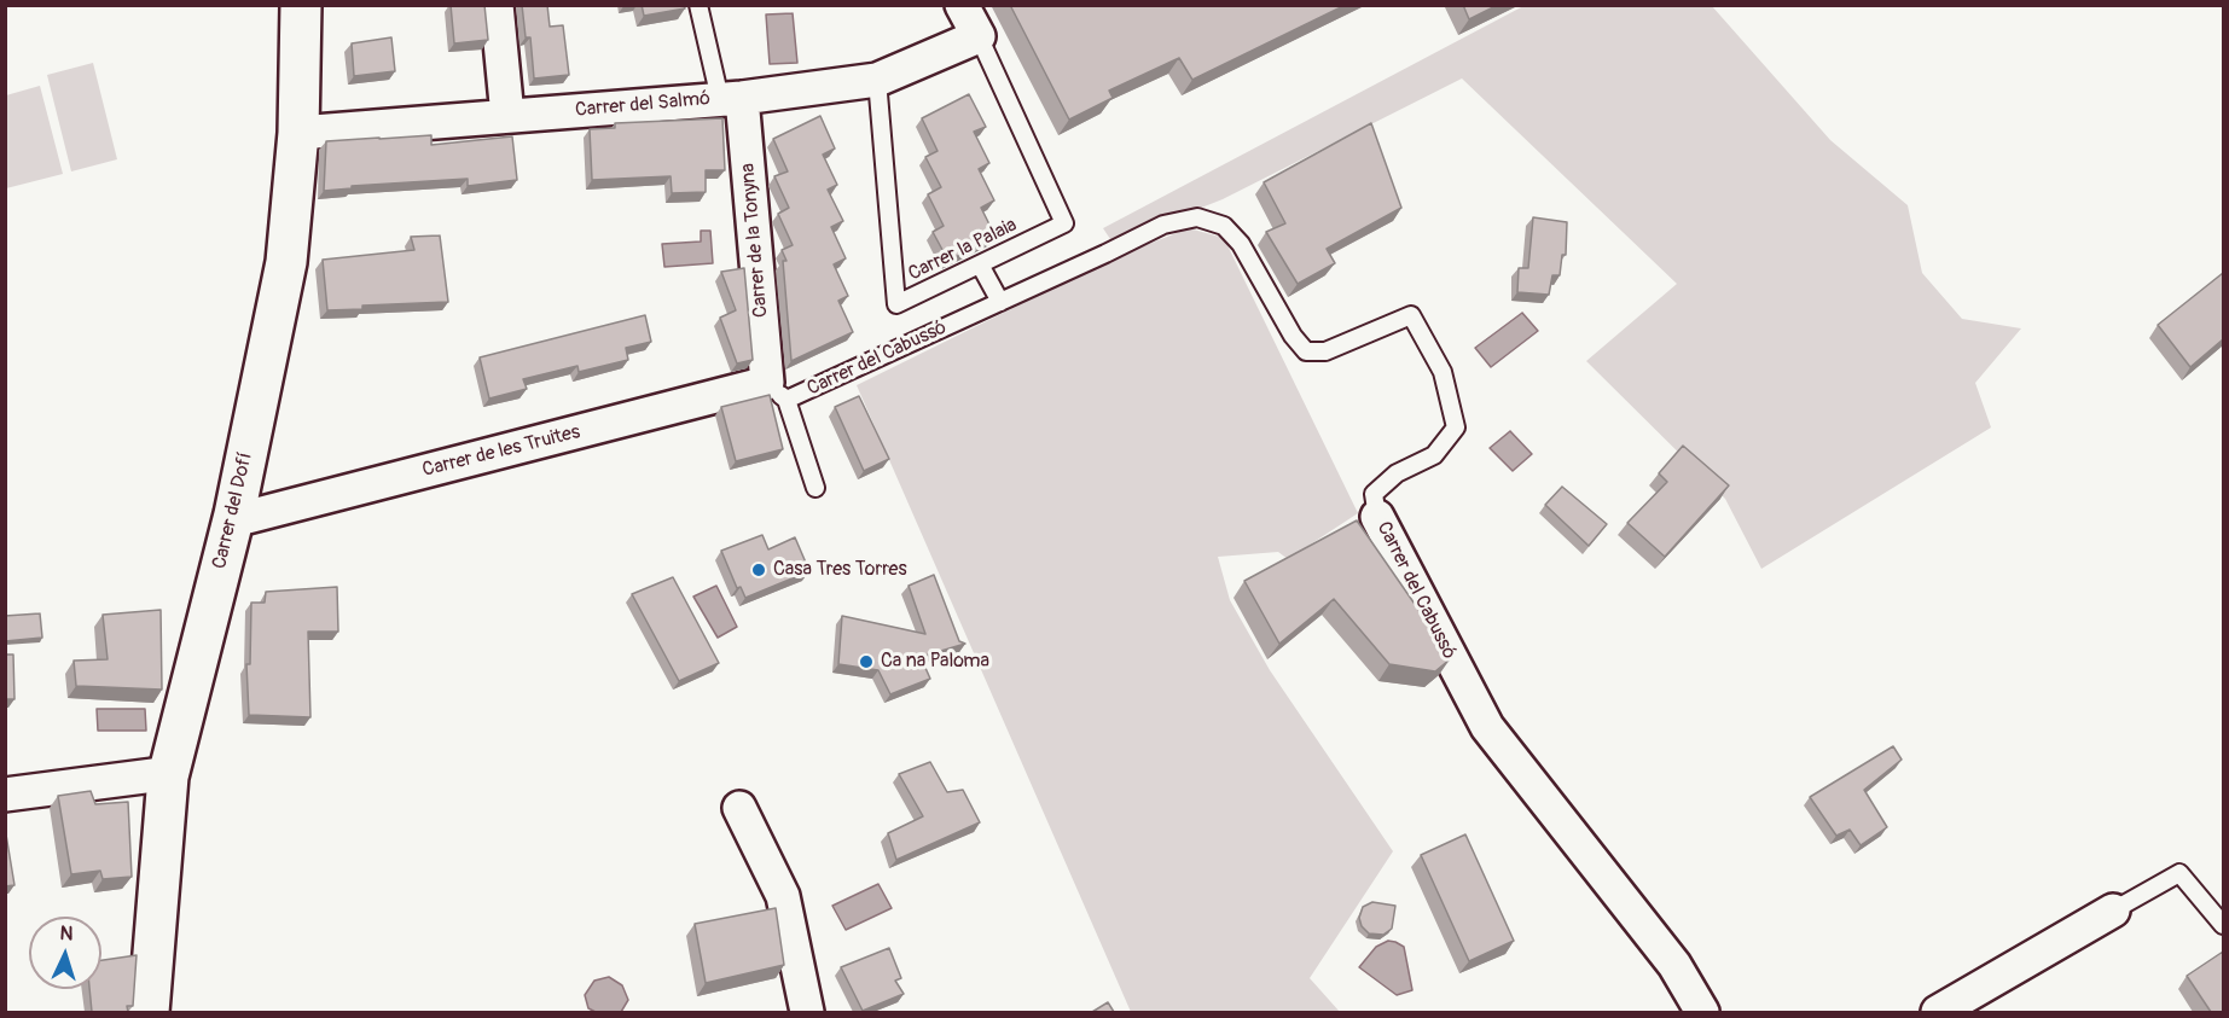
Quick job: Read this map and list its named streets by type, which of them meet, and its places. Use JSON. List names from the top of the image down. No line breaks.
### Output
{"streets":{"street":["Carrer del Salmó","Carrer de la Tonyna","Carrer del Cabussó","Carrer de les Truites","Carrer del Dofí"],"lane":["Carrer la Palaia"]},"crossings":[["Carrer del Salmó","Carrer de la Tonyna"],["Carrer del Salmó","Carrer la Palaia"],["Carrer del Salmó","Carrer del Dofí"],["Carrer de la Tonyna","Carrer del Cabussó"],["Carrer de la Tonyna","Carrer de les Truites"],["Carrer del Cabussó","Carrer de les Truites"],["Carrer de les Truites","Carrer del Dofí"]],"places":["Casa Tres Torres","Ca na Paloma"],"north":"top"}
